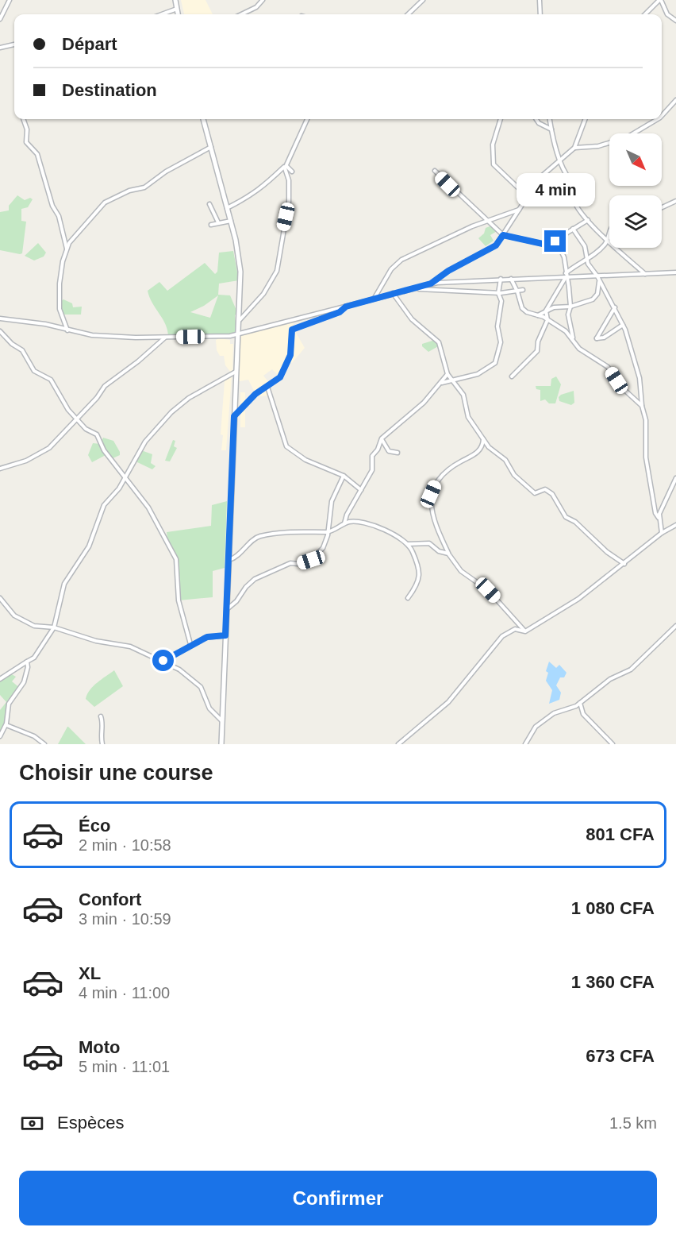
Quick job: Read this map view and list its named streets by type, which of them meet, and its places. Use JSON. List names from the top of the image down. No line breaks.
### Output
{"north":"bottom right","page":{"banner":["Départ","Destination"],"bubble":"4 min","heading":"Choisir une course","list":[{"name":"Éco","note":"2 min · 10:58","value":"801 CFA"},{"name":"Confort","note":"3 min · 10:59","value":"1 080 CFA"},{"name":"XL","note":"4 min · 11:00","value":"1 360 CFA"},{"name":"Moto","note":"5 min · 11:01","value":"673 CFA"}],"pay":["Espèces","1.5 km"],"buttons":"Confirmer"}}
